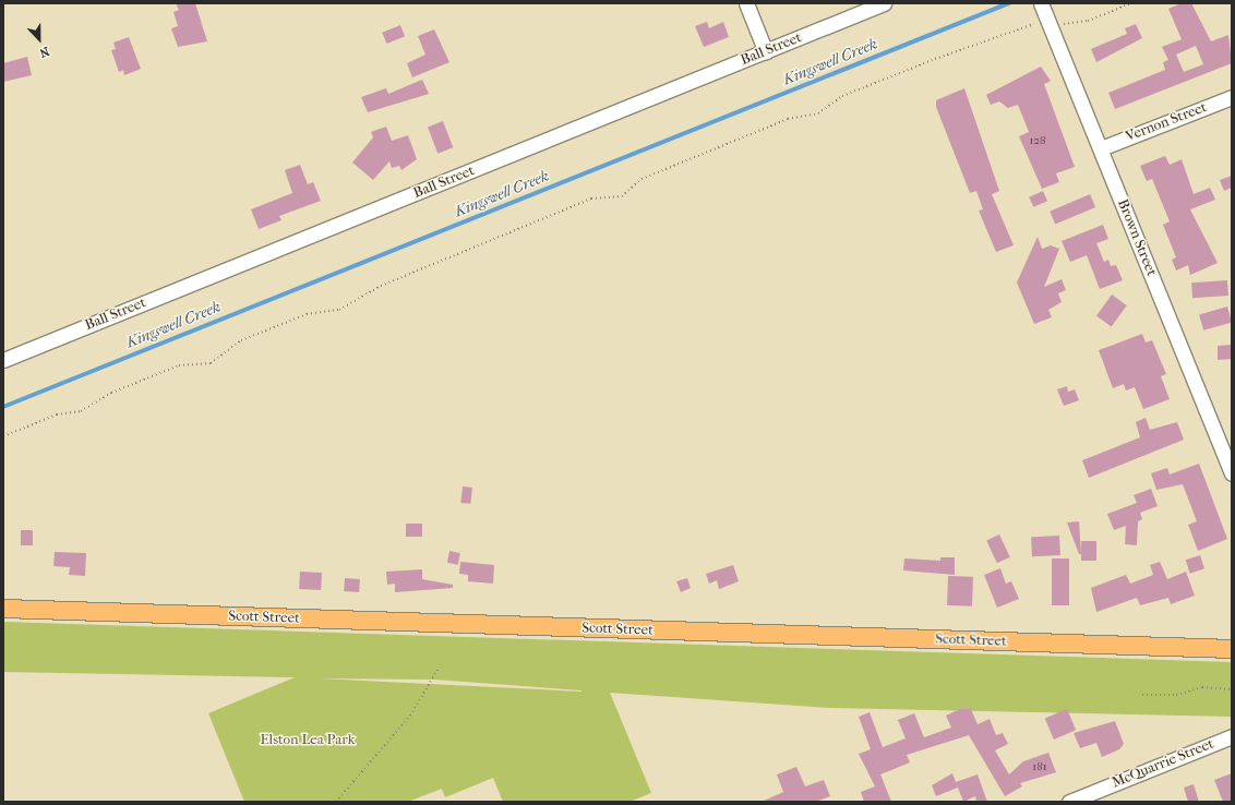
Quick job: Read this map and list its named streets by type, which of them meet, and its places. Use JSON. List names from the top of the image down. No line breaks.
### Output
{"streets":{"main road":["Scott Street"],"street":["Ball Street","Vernon Street","Brown Street","McQuarrie Street"]},"crossings":[["Vernon Street","Brown Street"]],"water":["Kingswell Creek"],"parks":["Elston Lea Park"],"house_numbers":["128","181"],"north":"bottom"}
